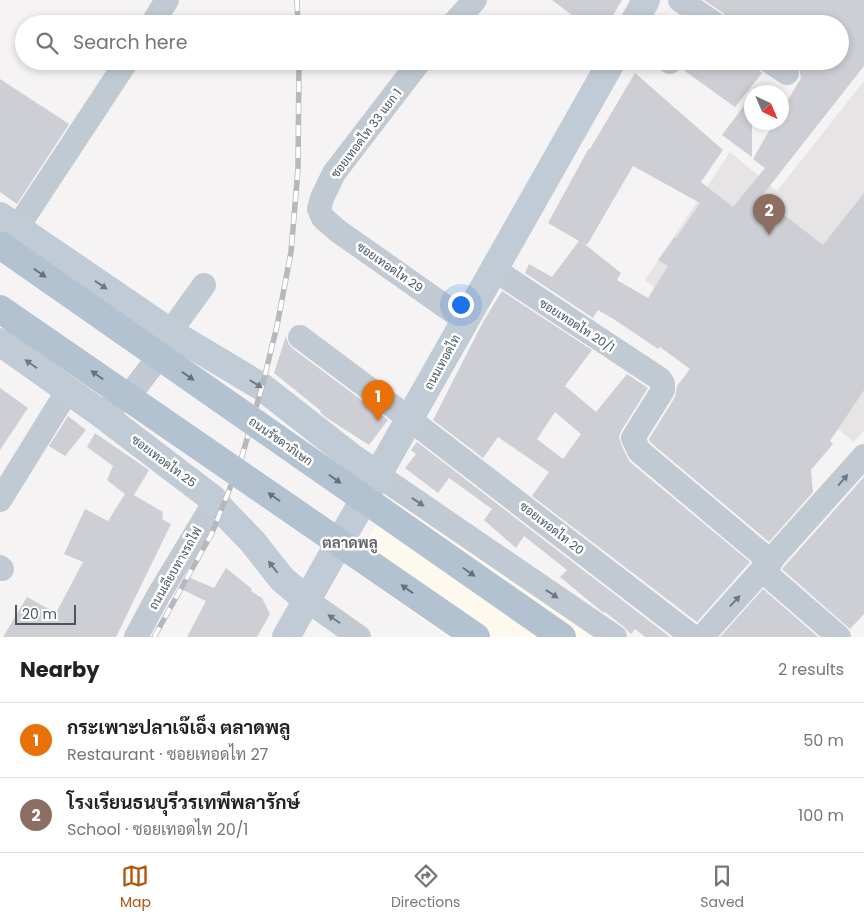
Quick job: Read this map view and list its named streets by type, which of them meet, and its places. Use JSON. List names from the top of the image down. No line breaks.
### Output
{"streets":{"main road":["ถนนเทอดไท","ถนนรัชดาภิเษก","ซอยเทอดไท 25"],"street":["ซอยเทอดไท 33 แยก 1","ซอยเทอดไท 29","ซอยเทอดไท 20/1","ซอยเทอดไท 20","ถนนเลียบทางรถไฟ"]},"crossings":[["ซอยเทอดไท 33 แยก 1","ซอยเทอดไท 29"],["ซอยเทอดไท 29","ถนนเทอดไท"],["ซอยเทอดไท 20/1","ถนนเทอดไท"],["ถนนเทอดไท","ซอยเทอดไท 25"],["ถนนเทอดไท","ซอยเทอดไท 20"],["ซอยเทอดไท 25","ถนนเลียบทางรถไฟ"]],"districts":["ตลาดพลู"],"scale_bar":"20 m","north":"bottom right","page":{"search":"Search here","pins":["2","1"],"scale":"20 m","heading":["Nearby","2 results"],"list":[{"mark":"1","name":"กระเพาะปลาเจ๊เอ็ง ตลาดพลู","note":"Restaurant · ซอยเทอดไท 27","value":"50 m"},{"mark":"2","name":"โรงเรียนธนบุรีวรเทพีพลารักษ์","note":"School · ซอยเทอดไท 20/1","value":"100 m"}],"nav":["Map","Directions","Saved"]}}
